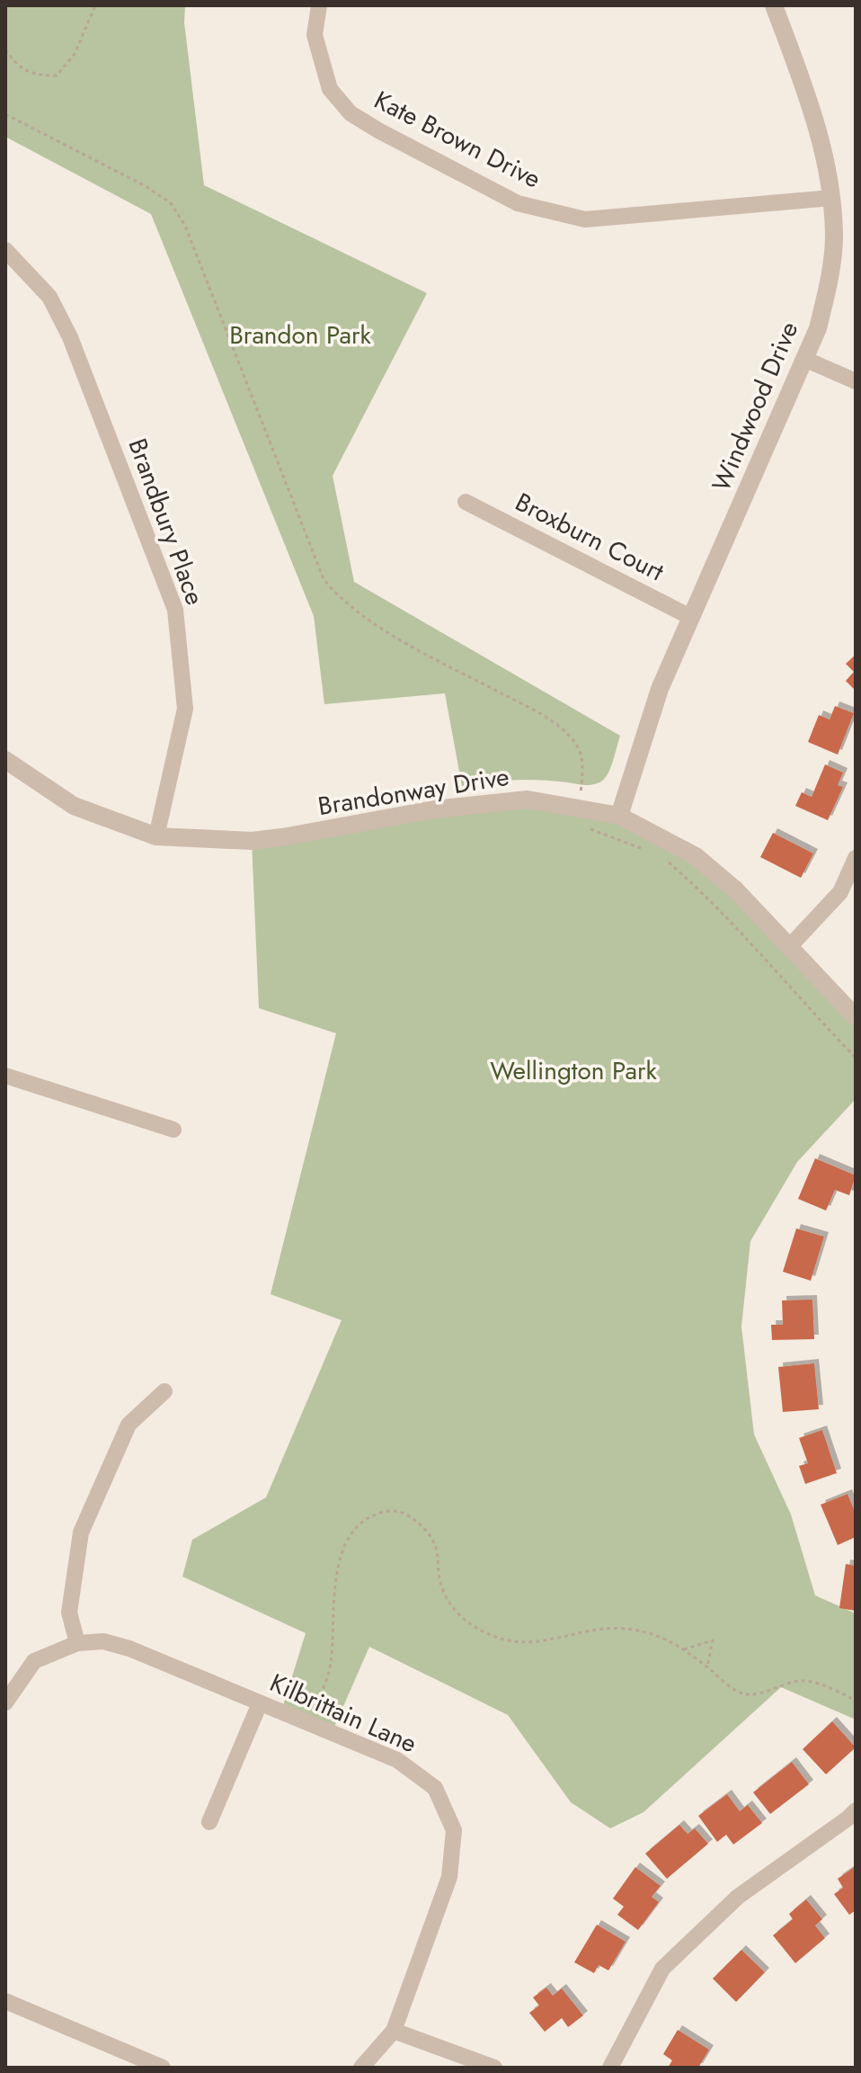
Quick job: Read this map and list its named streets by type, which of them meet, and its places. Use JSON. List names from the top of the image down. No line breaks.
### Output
{"streets":{"street":["Kate Brown Drive","Windwood Drive","Brandbury Place","Broxburn Court","Brandonway Drive","Kilbrittain Lane"]},"crossings":[["Kate Brown Drive","Windwood Drive"],["Windwood Drive","Broxburn Court"],["Windwood Drive","Brandonway Drive"],["Brandbury Place","Brandonway Drive"]],"parks":["Brandon Park","Wellington Park"]}
